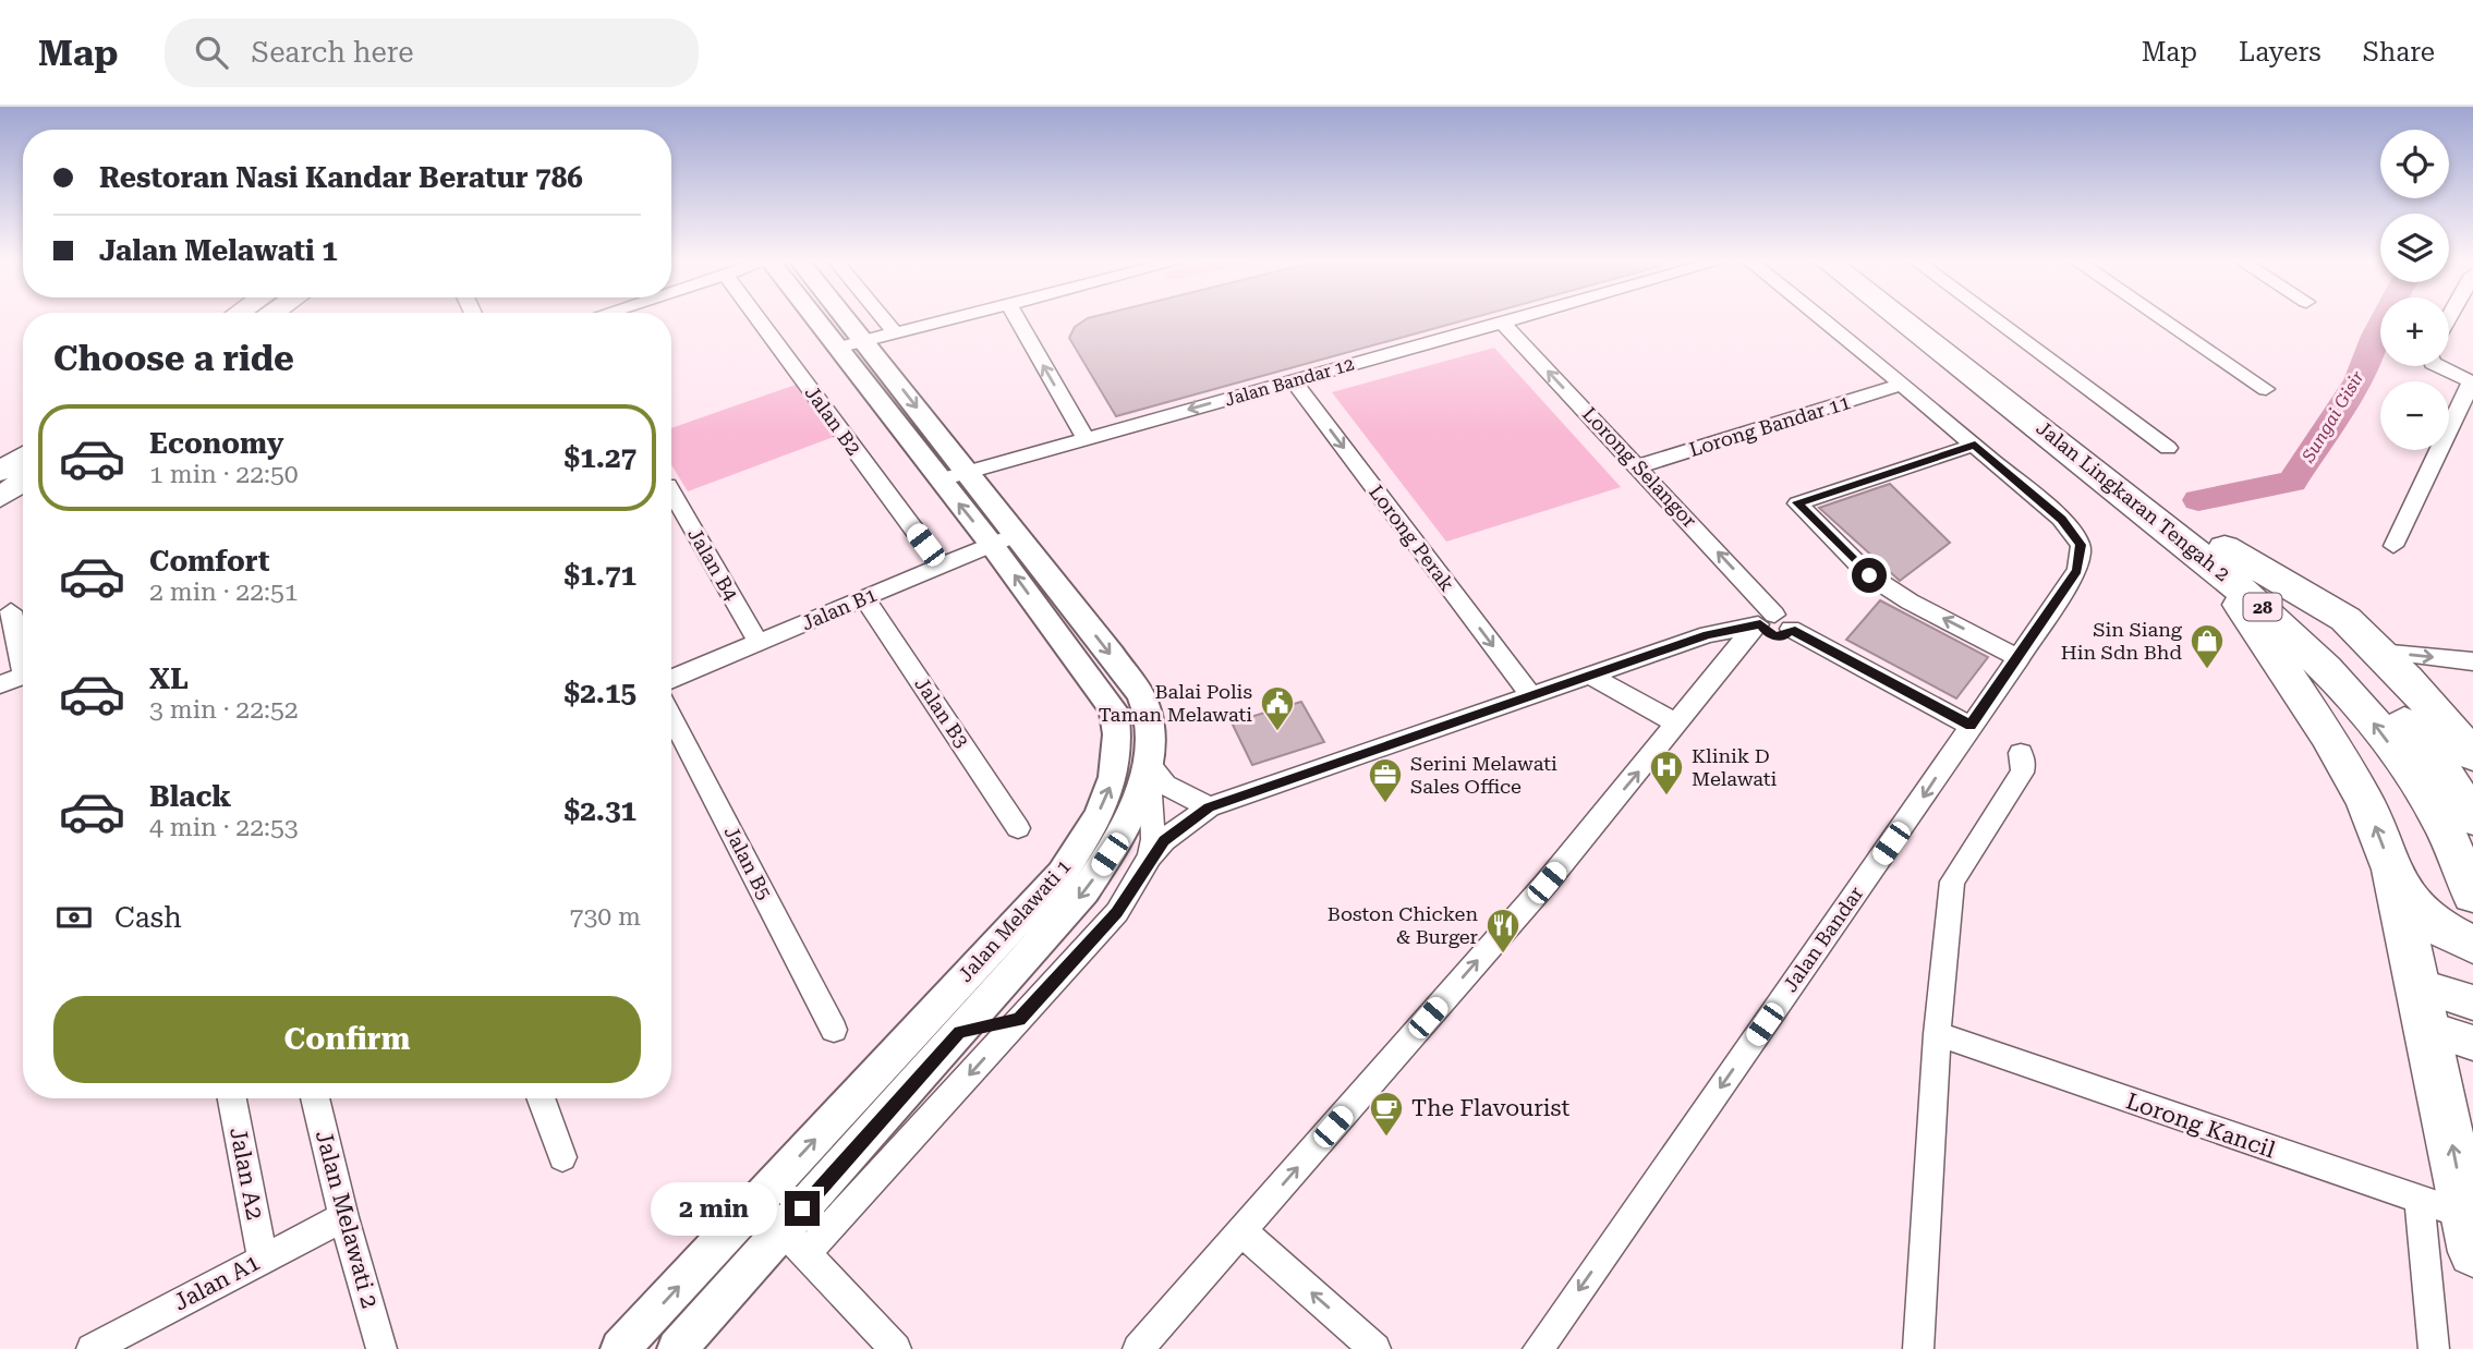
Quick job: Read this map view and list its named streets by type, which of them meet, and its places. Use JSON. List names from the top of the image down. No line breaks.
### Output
{"streets":{"highway":["Jalan Lingkaran Tengah 2","28"],"street":["Jalan Bandar 12","Jalan B2","Lorong Bandar 11","Lorong Selangor","Lorong Perak","Jalan B4","Jalan B1","Jalan B3","Jalan B5","Jalan Melawati 1","Jalan Bandar","Lorong Kancil","Jalan A2","Jalan Melawati 2","Jalan A1"]},"crossings":[["Jalan Bandar 12","Lorong Selangor"],["Jalan Bandar 12","Lorong Perak"],["Jalan Bandar 12","Jalan Melawati 1"],["Jalan B2","Jalan B1"],["Lorong Bandar 11","Lorong Selangor"],["Lorong Bandar 11","Jalan Bandar"],["Lorong Selangor","Jalan Bandar"],["Jalan B4","Jalan B1"],["Jalan B1","Jalan B3"],["Jalan B1","Jalan Melawati 1"],["Jalan A2","Jalan A1"],["Jalan Melawati 2","Jalan A1"]],"one_way":["Jalan Bandar 12","Lorong Selangor","Lorong Perak"],"water":["Sungai Gisir"],"places":{"shop":["Sin Siang Hin Sdn Bhd"],"public building":["Balai Polis Taman Melawati"],"hospital":["Klinik D Melawati"],"office":["Serini Melawati Sales Office"],"restaurant":["Boston Chicken & Burger"],"cafe":["The Flavourist"]},"page":{"header":"Map","search":"Search here","nav":["Map","Layers","Share"],"map_buttons":["+","−"],"banner":["Restoran Nasi Kandar Beratur 786","Jalan Melawati 1"],"heading":"Choose a ride","list":[{"name":"Economy","note":"1 min · 22:50","value":"$1.27"},{"name":"Comfort","note":"2 min · 22:51","value":"$1.71"},{"name":"XL","note":"3 min · 22:52","value":"$2.15"},{"name":"Black","note":"4 min · 22:53","value":"$2.31"}],"pay":["Cash","730 m"],"buttons":"Confirm","bubble":"2 min"}}
